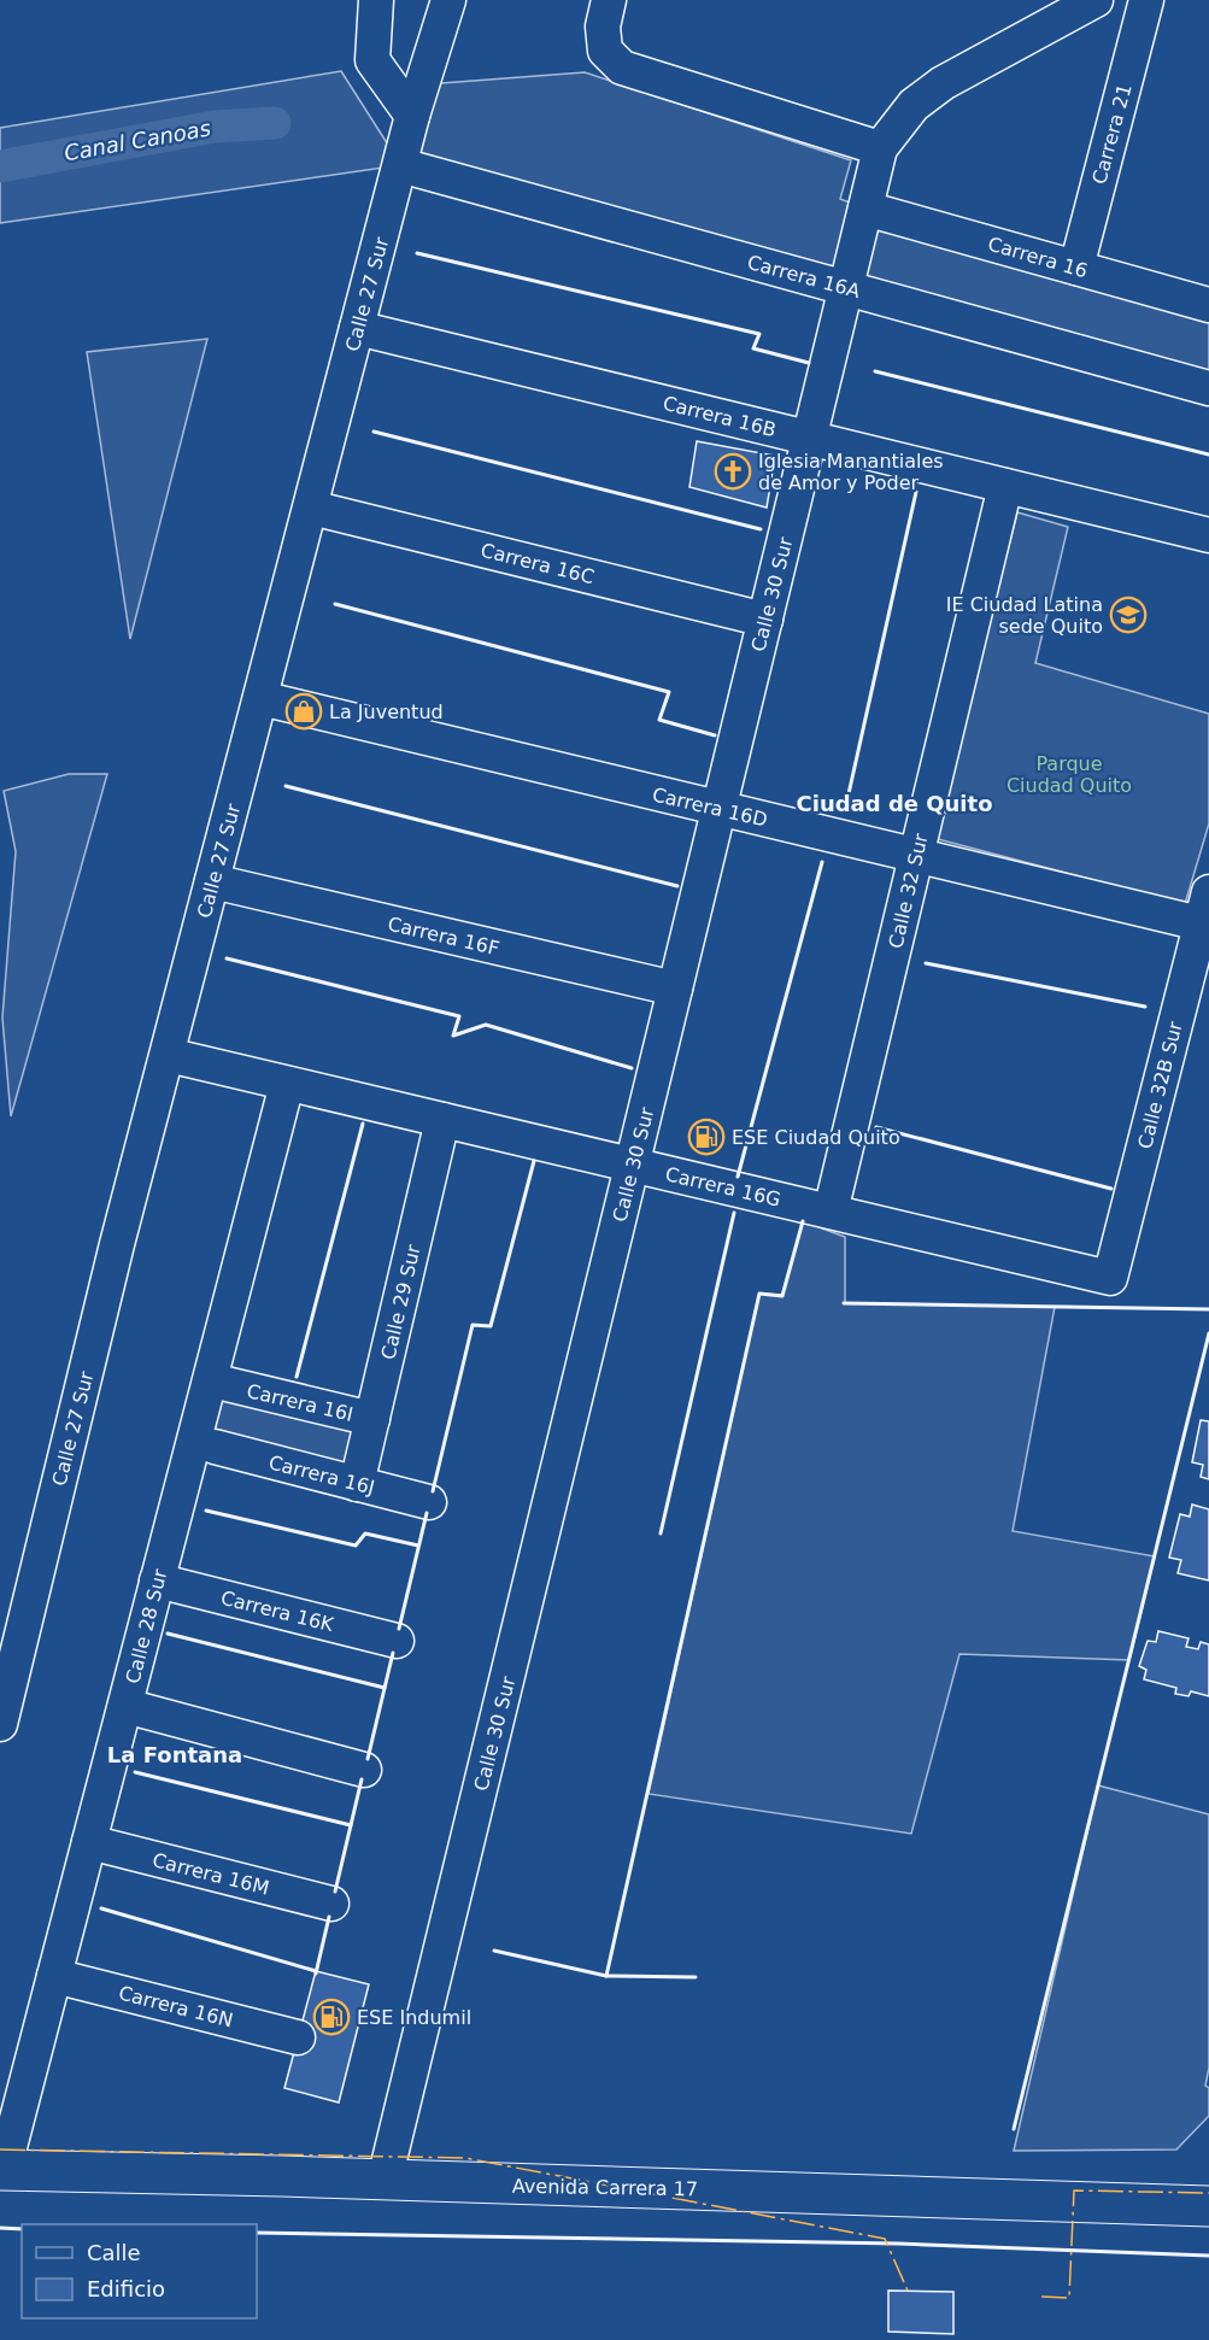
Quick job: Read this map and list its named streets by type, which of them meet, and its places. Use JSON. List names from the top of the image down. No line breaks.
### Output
{"streets":{"main road":["Avenida Carrera 17"],"street":["Carrera 21","Carrera 16","Carrera 16A","Calle 27 Sur","Carrera 16B","Carrera 16C","Calle 30 Sur","Carrera 16D","Calle 32 Sur","Carrera 16F","Calle 32B Sur","Carrera 16G","Calle 29 Sur","Carrera 16I","Carrera 16J","Carrera 16K","Calle 28 Sur","Carrera 16M","Carrera 16N"]},"crossings":[["Carrera 21","Carrera 16"],["Carrera 16","Calle 30 Sur"],["Carrera 16A","Calle 27 Sur"],["Carrera 16A","Calle 30 Sur"],["Calle 27 Sur","Carrera 16B"],["Calle 27 Sur","Carrera 16C"],["Calle 27 Sur","Carrera 16D"],["Calle 27 Sur","Carrera 16F"],["Calle 27 Sur","Carrera 16G"],["Carrera 16B","Calle 30 Sur"],["Carrera 16B","Calle 32 Sur"],["Carrera 16C","Calle 30 Sur"],["Calle 30 Sur","Carrera 16D"],["Calle 30 Sur","Carrera 16F"],["Calle 30 Sur","Carrera 16G"],["Calle 30 Sur","Avenida Carrera 17"],["Carrera 16D","Calle 32 Sur"],["Carrera 16D","Calle 32B Sur"],["Calle 32 Sur","Carrera 16G"],["Calle 32B Sur","Carrera 16G"],["Carrera 16G","Calle 29 Sur"],["Carrera 16G","Calle 28 Sur"],["Calle 29 Sur","Carrera 16I"],["Calle 29 Sur","Carrera 16J"],["Carrera 16K","Calle 28 Sur"],["Calle 28 Sur","Carrera 16M"],["Calle 28 Sur","Carrera 16N"],["Calle 28 Sur","Avenida Carrera 17"]],"districts":["Ciudad de Quito","La Fontana"],"water":["Canal Canoas"],"parks":["Parque Ciudad Quito"],"places":{"church":["Iglesia Manantiales de Amor y Poder"],"school or university":["IE Ciudad Latina sede Quito"],"shop":["La Juventud"],"fuel station":["ESE Ciudad Quito","ESE Indumil"]},"legend":["Calle","Edificio"]}
